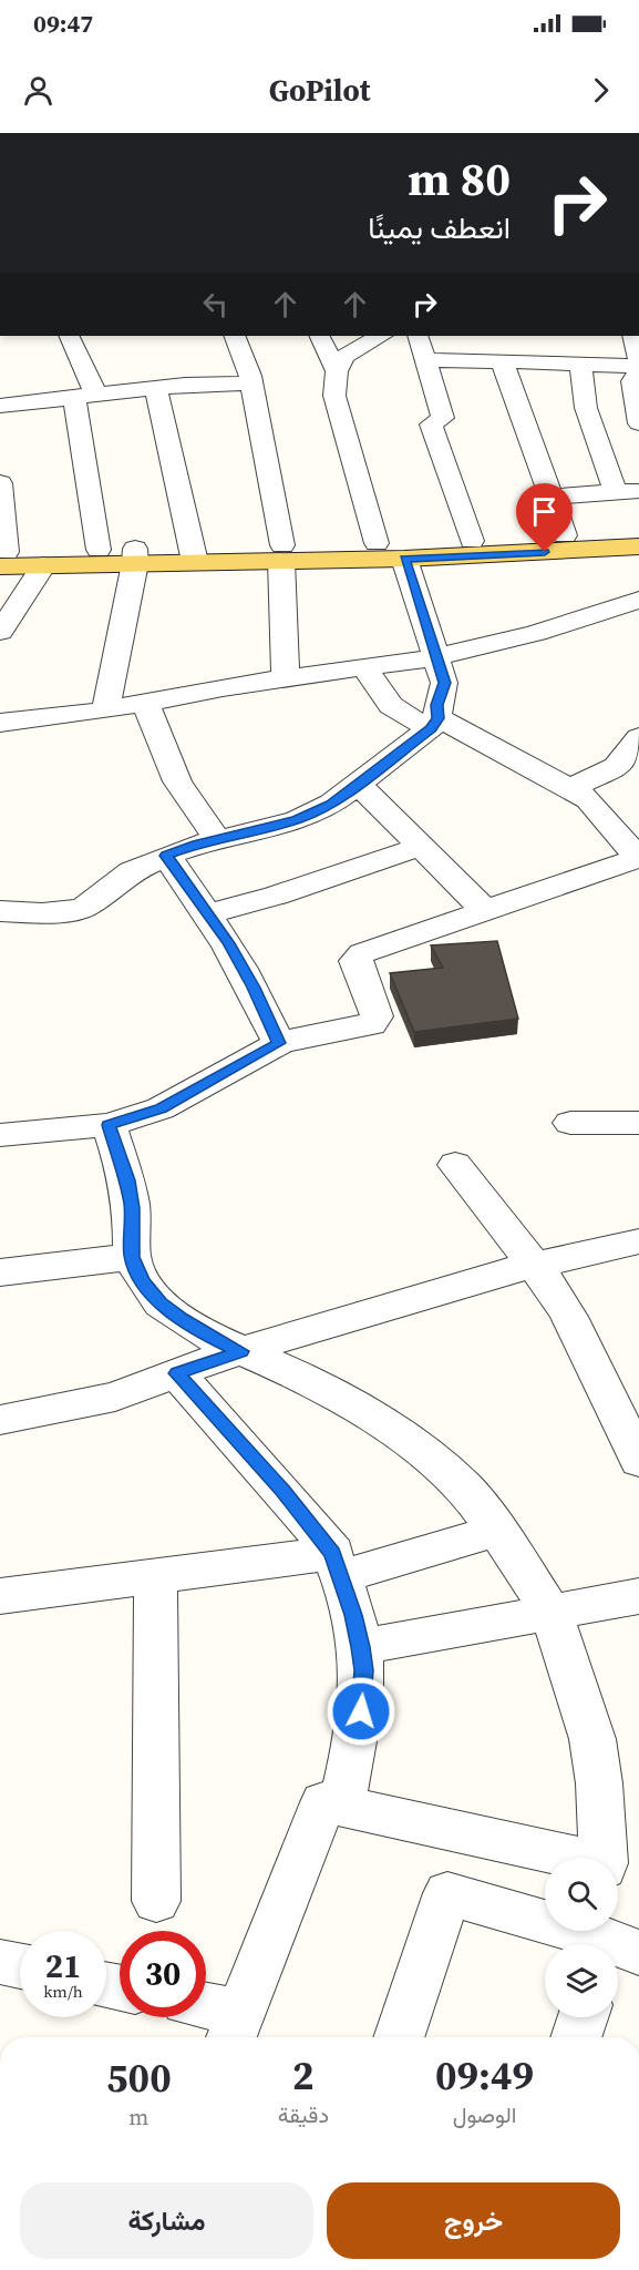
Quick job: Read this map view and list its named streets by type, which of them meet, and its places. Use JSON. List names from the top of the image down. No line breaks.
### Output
{"page":{"status":"09:47","header":"GoPilot","turn":["80 m","انعطف يمينًا"],"speed":"21 km/h","limit":"30","eta":["09:49","الوصول","2","دقيقة","500","m"],"buttons":["خروج","مشاركة"]}}
